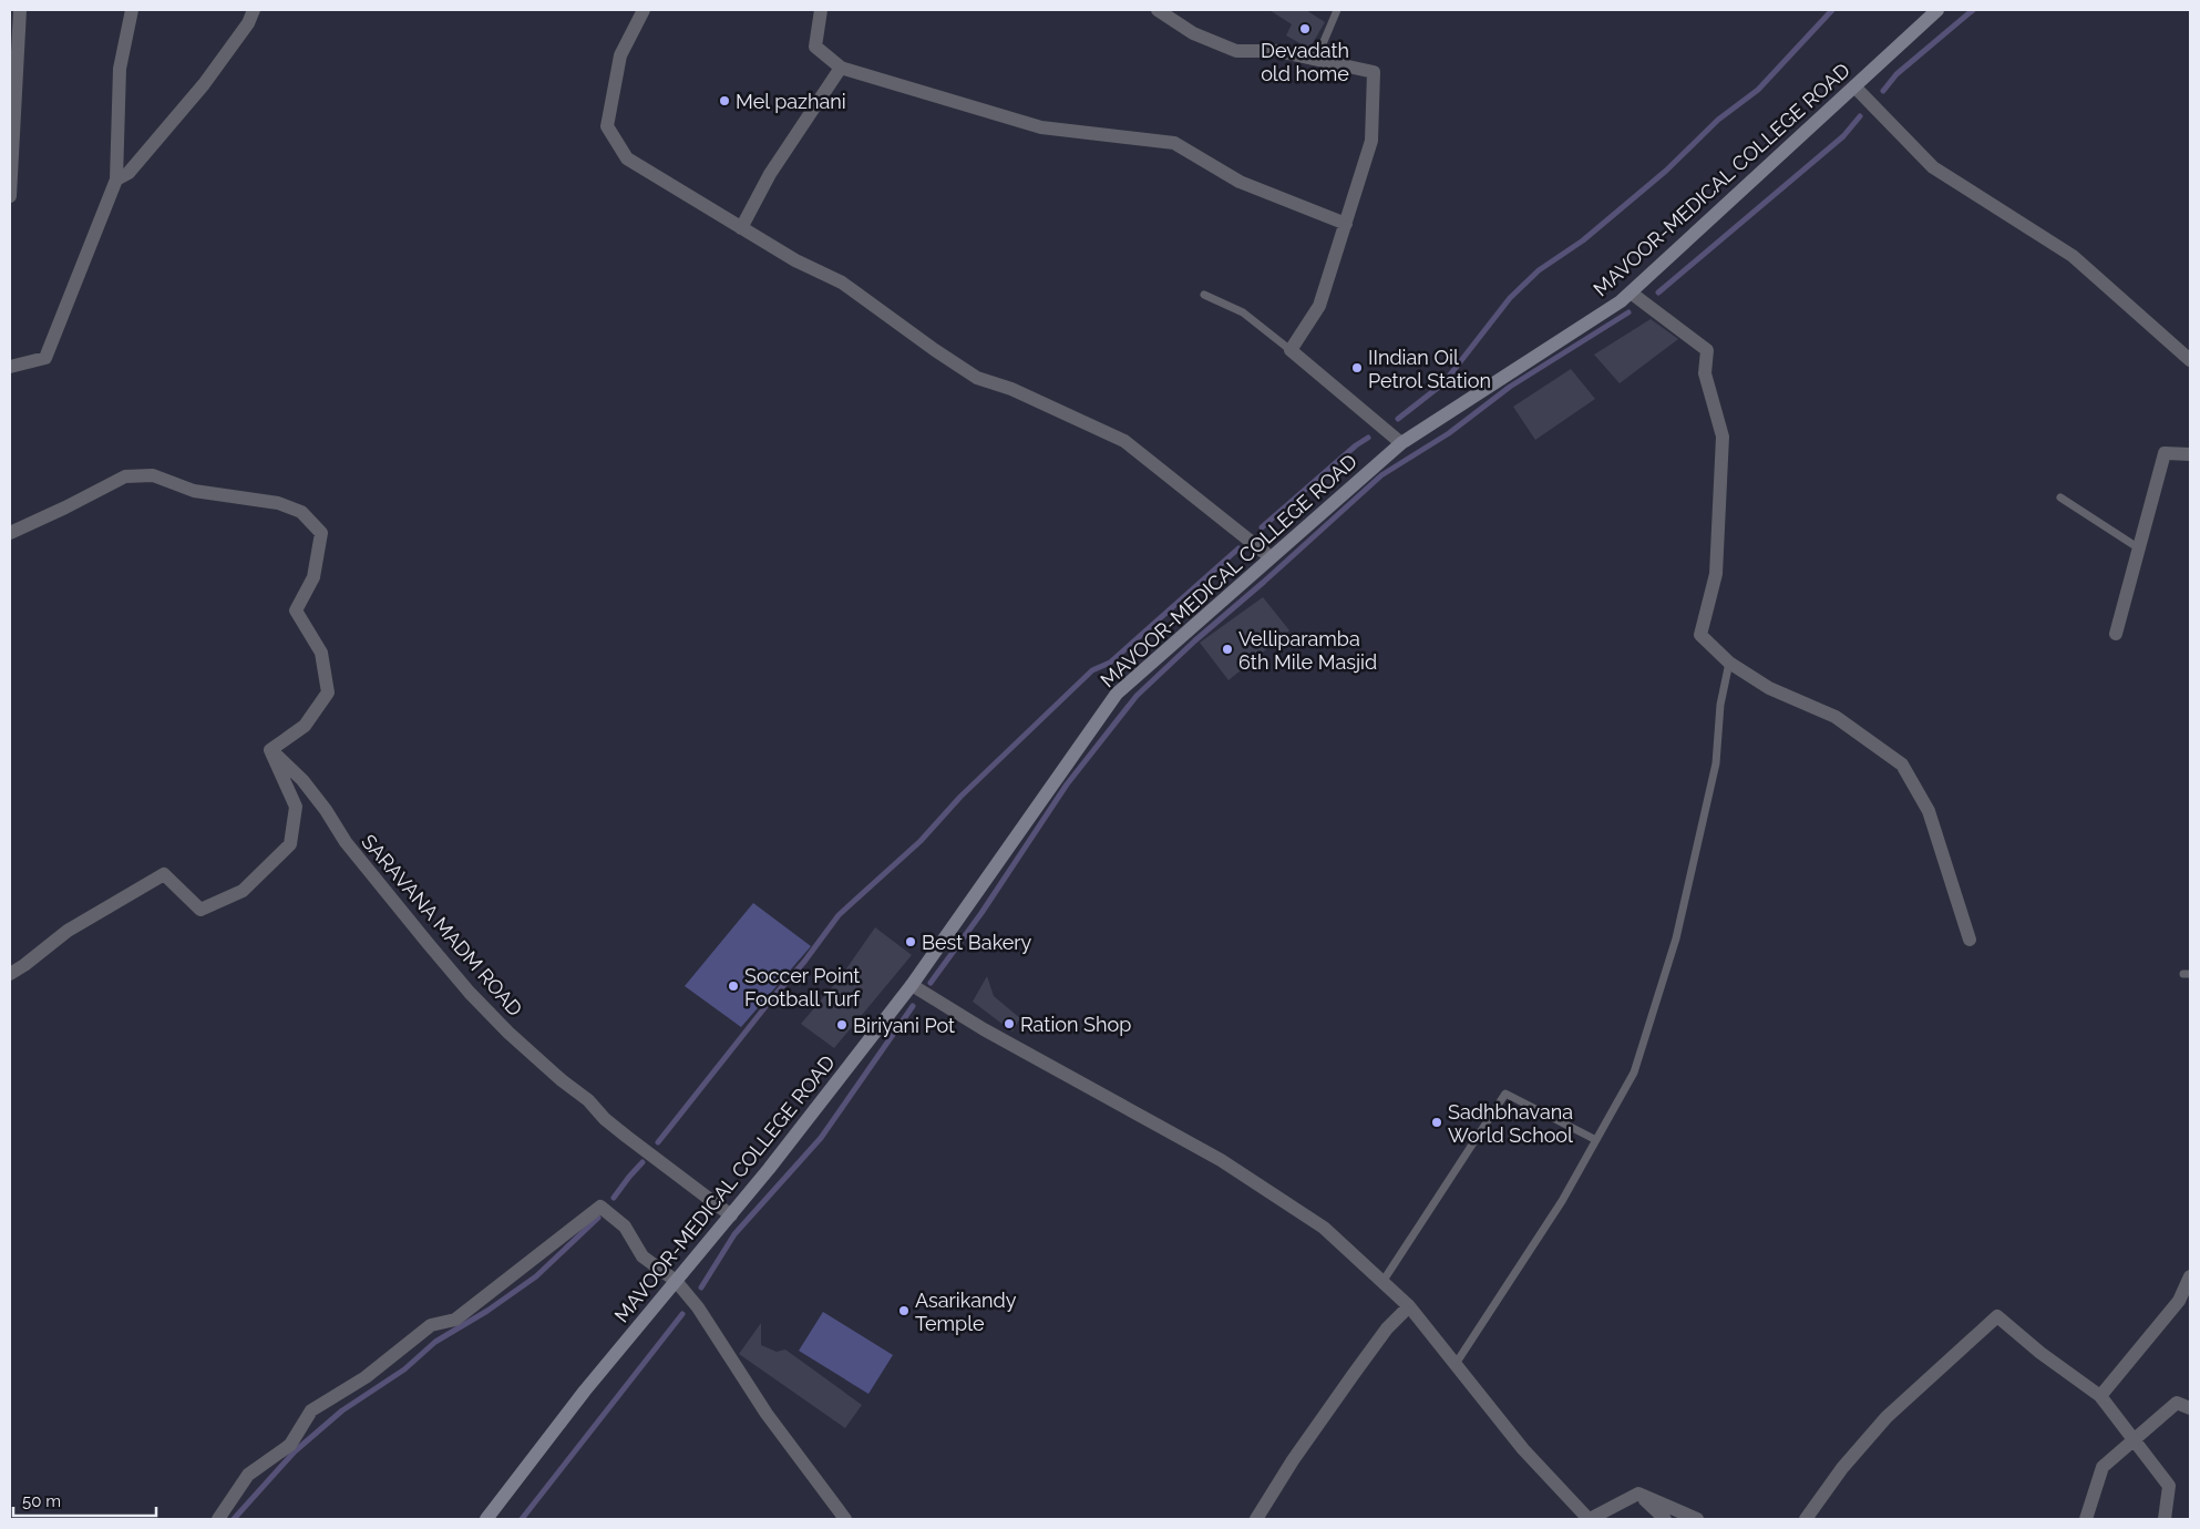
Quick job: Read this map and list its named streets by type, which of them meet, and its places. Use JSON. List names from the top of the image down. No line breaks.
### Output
{"streets":{"main road":["MAVOOR-MEDICAL COLLEGE ROAD"],"street":["SARAVANA MADM ROAD"]},"crossings":[["MAVOOR-MEDICAL COLLEGE ROAD","SARAVANA MADM ROAD"]],"places":["Devadath old home","Mel pazhani","IIndian Oil Petrol Station","Velliparamba 6th Mile Masjid","Best Bakery","Soccer Point Football Turf","Ration Shop","Biriyani Pot","Sadhbhavana World School","Asarikandy Temple"],"scale_bar":"50 m"}
